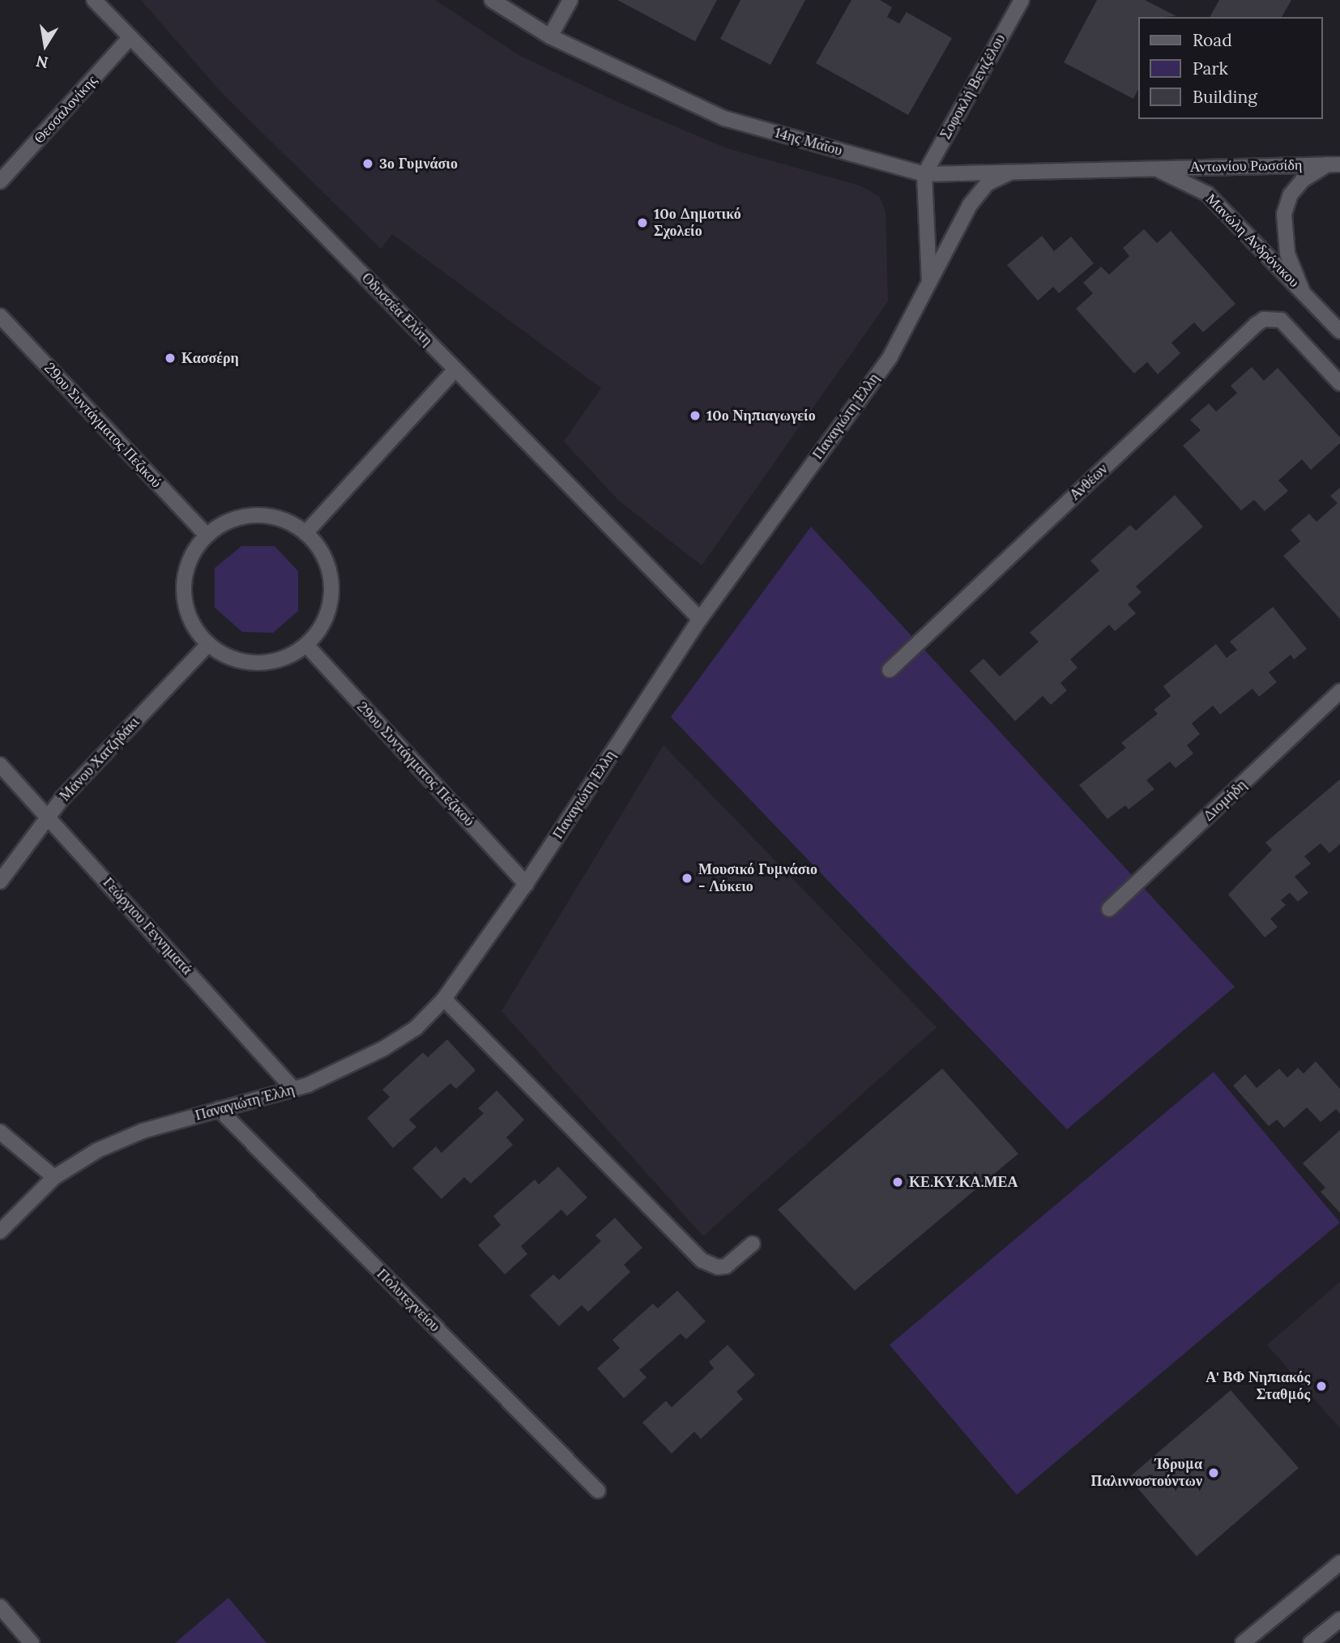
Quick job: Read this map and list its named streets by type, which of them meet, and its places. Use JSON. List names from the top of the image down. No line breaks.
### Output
{"streets":{"street":["Σοφοκλή Βενιζέλου","Θεσσαλονίκης","14ης Μαΐου","Αντωνίου Ρωσσίδη","Μανώλη Ανδρόνικου","Οδυσσέα Ελύτη","Παναγιώτη Έλλη","29ου Συντάγματος Πεζικού","Ανθέων","Μάνου Χατζηδάκι","Διομήδη","Γεώργιου Γεννηματά","Πολυτεχνείου"]},"crossings":[["Σοφοκλή Βενιζέλου","14ης Μαΐου"],["Θεσσαλονίκης","Οδυσσέα Ελύτη"],["14ης Μαΐου","Αντωνίου Ρωσσίδη"],["14ης Μαΐου","Μανώλη Ανδρόνικου"],["14ης Μαΐου","Παναγιώτη Έλλη"],["Αντωνίου Ρωσσίδη","Μανώλη Ανδρόνικου"],["Οδυσσέα Ελύτη","Παναγιώτη Έλλη"],["Παναγιώτη Έλλη","29ου Συντάγματος Πεζικού"],["Παναγιώτη Έλλη","Γεώργιου Γεννηματά"],["Παναγιώτη Έλλη","Πολυτεχνείου"],["29ου Συντάγματος Πεζικού","Μάνου Χατζηδάκι"],["Μάνου Χατζηδάκι","Γεώργιου Γεννηματά"]],"places":["3ο Γυμνάσιο","10ο Δημοτικό Σχολείο","Κασσέρη","10ο Νηπιαγωγείο","Μουσικό Γυμνάσιο - Λύκειο","ΚΕ.ΚΥ.ΚΑ.ΜΕΑ","Α' ΒΦ Νηπιακός Σταθμός","Ίδρυμα Παλιννοστούντων"],"legend":["Road","Park","Building"],"north":"bottom"}
